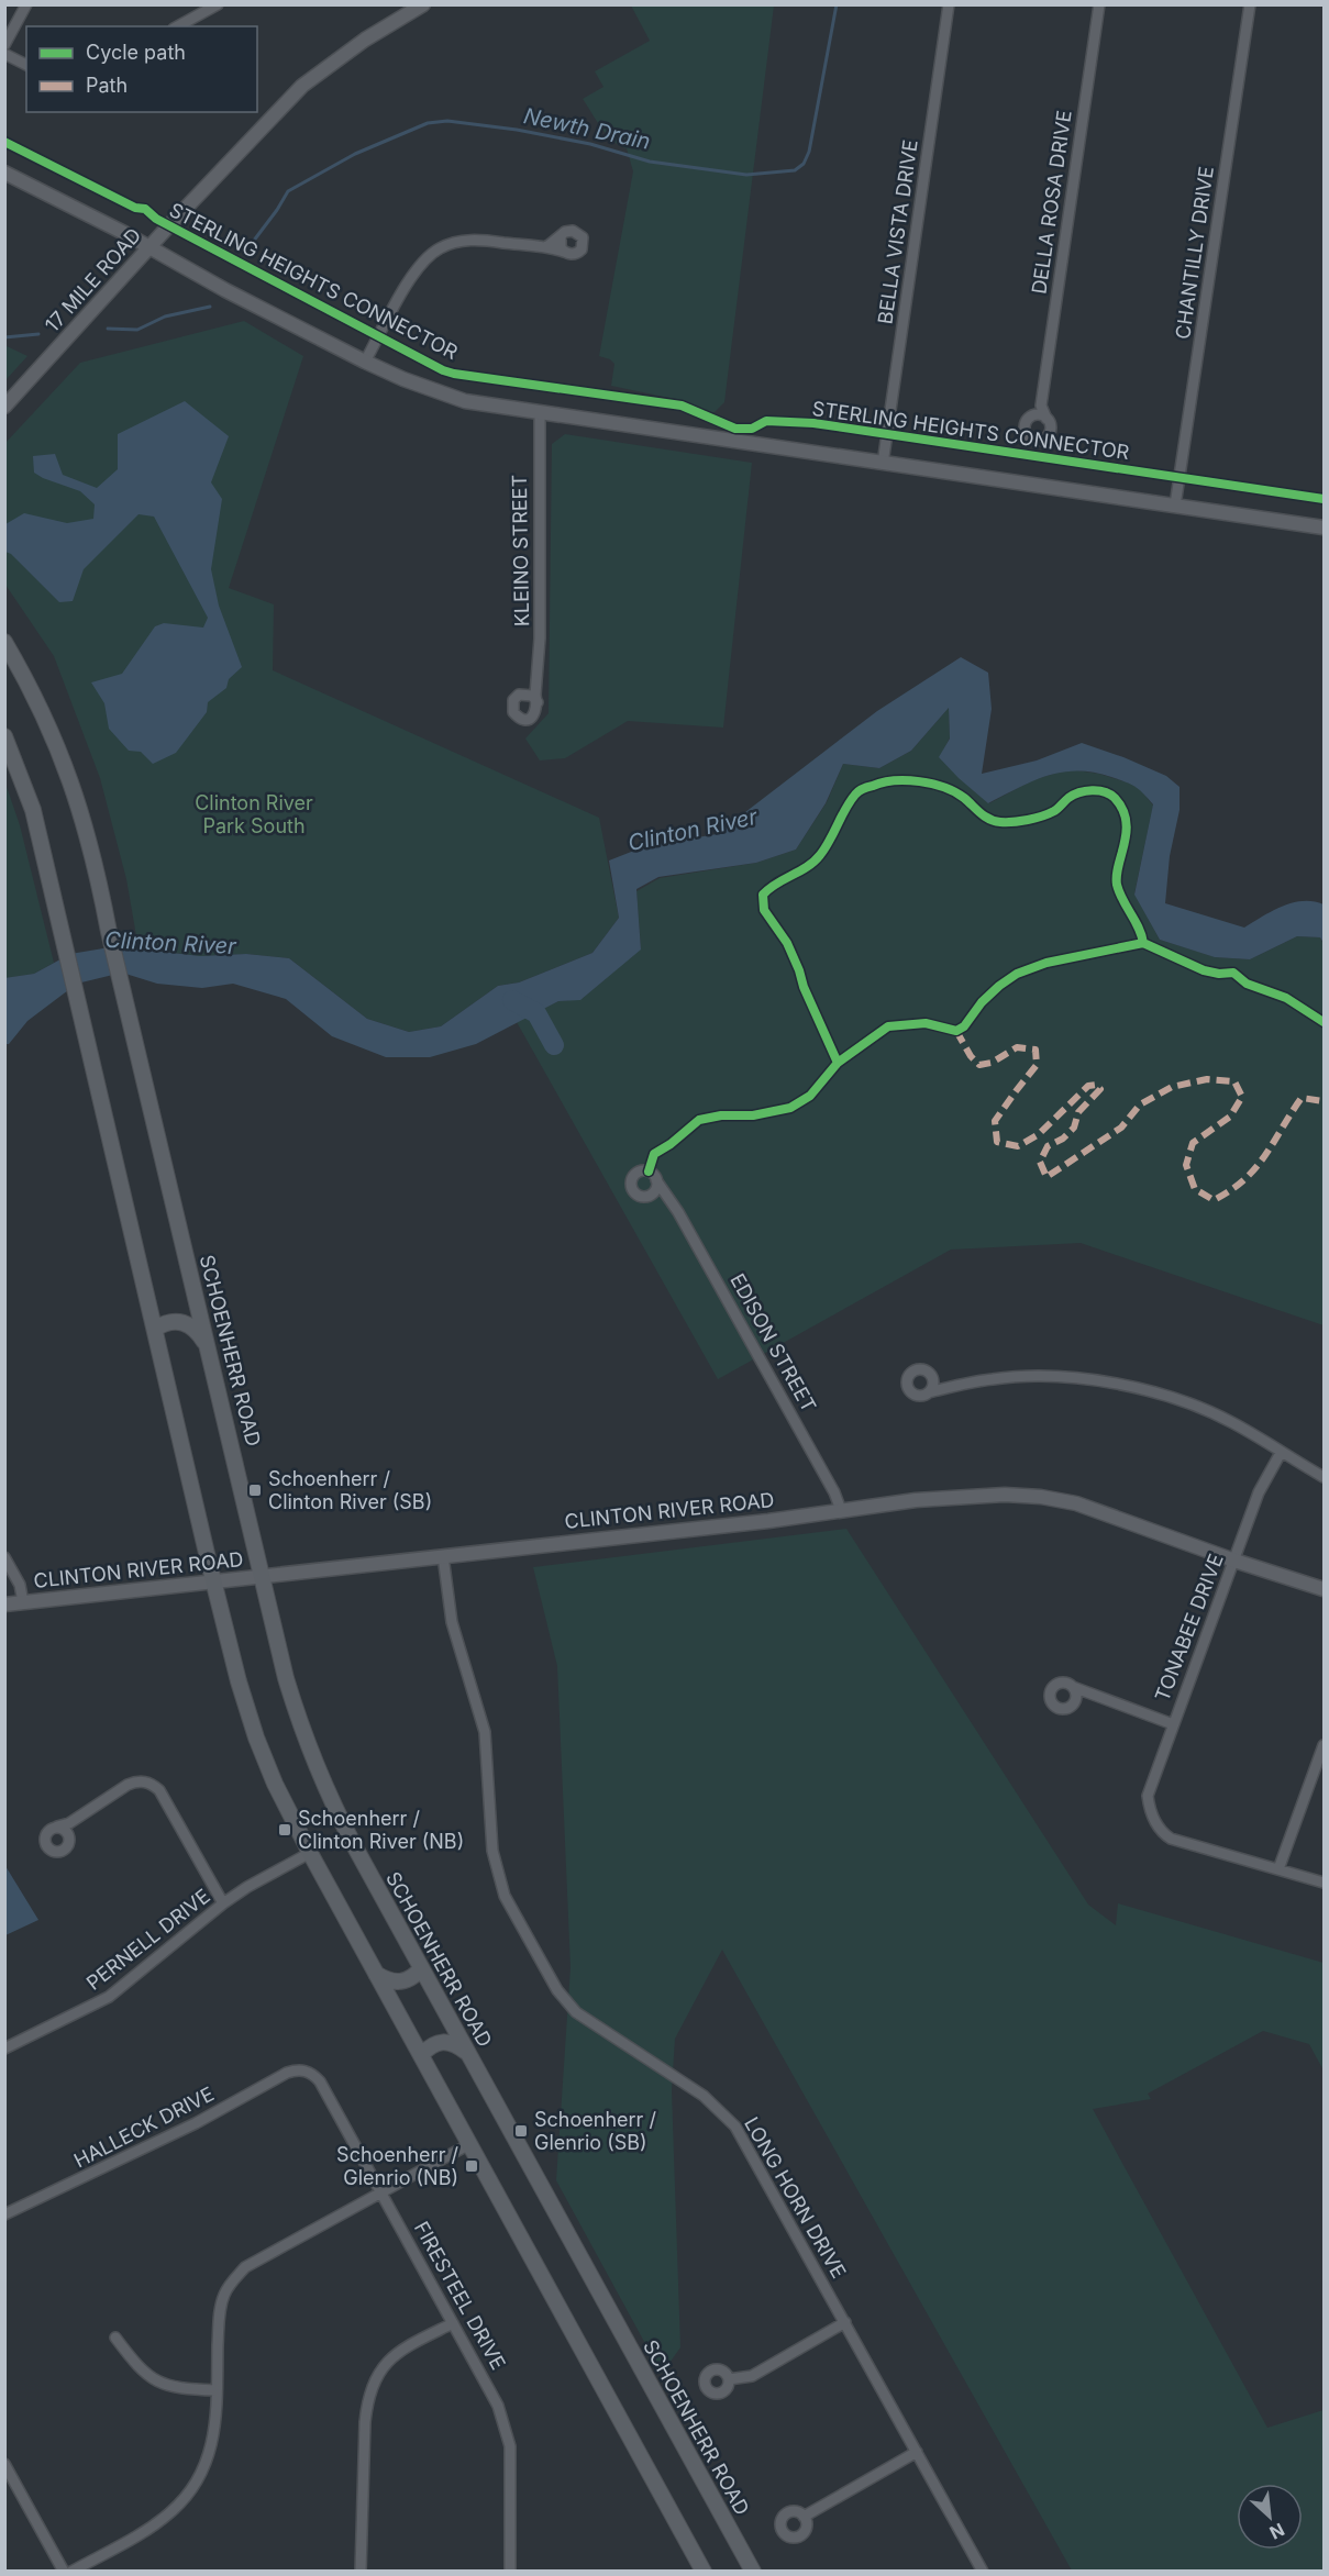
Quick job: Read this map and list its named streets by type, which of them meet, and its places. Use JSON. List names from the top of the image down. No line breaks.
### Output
{"streets":{"main road":["SCHOENHERR ROAD"],"street":["DELLA ROSA DRIVE","BELLA VISTA DRIVE","CHANTILLY DRIVE","17 MILE ROAD","KLEINO STREET","EDISON STREET","CLINTON RIVER ROAD","TONABEE DRIVE","PERNELL DRIVE","HALLECK DRIVE","LONG HORN DRIVE","FIRESTEEL DRIVE"],"cycle path":["STERLING HEIGHTS CONNECTOR"]},"crossings":[["EDISON STREET","CLINTON RIVER ROAD"],["SCHOENHERR ROAD","CLINTON RIVER ROAD"],["CLINTON RIVER ROAD","TONABEE DRIVE"],["CLINTON RIVER ROAD","LONG HORN DRIVE"],["HALLECK DRIVE","FIRESTEEL DRIVE"]],"water":["Newth Drain","Clinton River"],"parks":["Clinton River Park South"],"places":{"transit":["Schoenherr / Clinton River (SB)","Schoenherr / Clinton River (NB)","Schoenherr / Glenrio (SB)","Schoenherr / Glenrio (NB)"]},"legend":["Cycle path","Path"],"north":"bottom right"}
